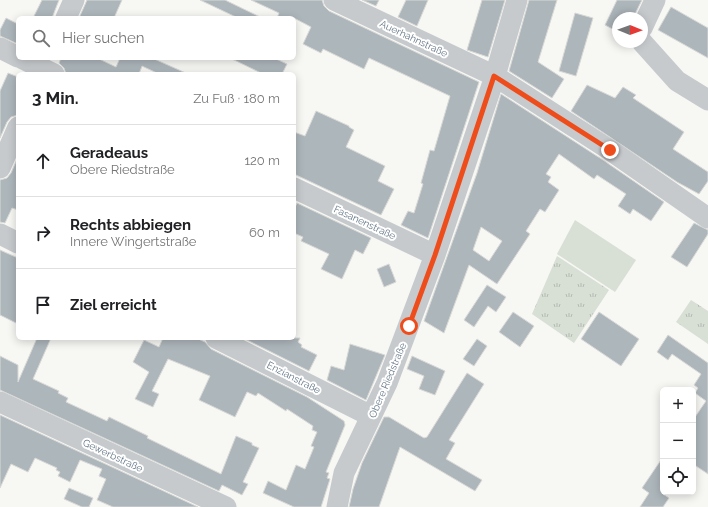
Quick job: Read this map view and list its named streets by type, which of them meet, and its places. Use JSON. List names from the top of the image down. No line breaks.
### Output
{"streets":{"street":["Auerhahnstraße","Fasanenstraße","Enzianstraße","Obere Riedstraße","Gewerbstraße"]},"crossings":[["Auerhahnstraße","Obere Riedstraße"],["Fasanenstraße","Obere Riedstraße"],["Enzianstraße","Obere Riedstraße"]],"north":"right","page":{"search":"Hier suchen","heading":["3 Min.","Zu Fuß · 180 m"],"list":[["Geradeaus","Obere Riedstraße","120 m"],["Rechts abbiegen","Innere Wingertstraße","60 m"],"Ziel erreicht"],"map_buttons":["+","−"]}}
